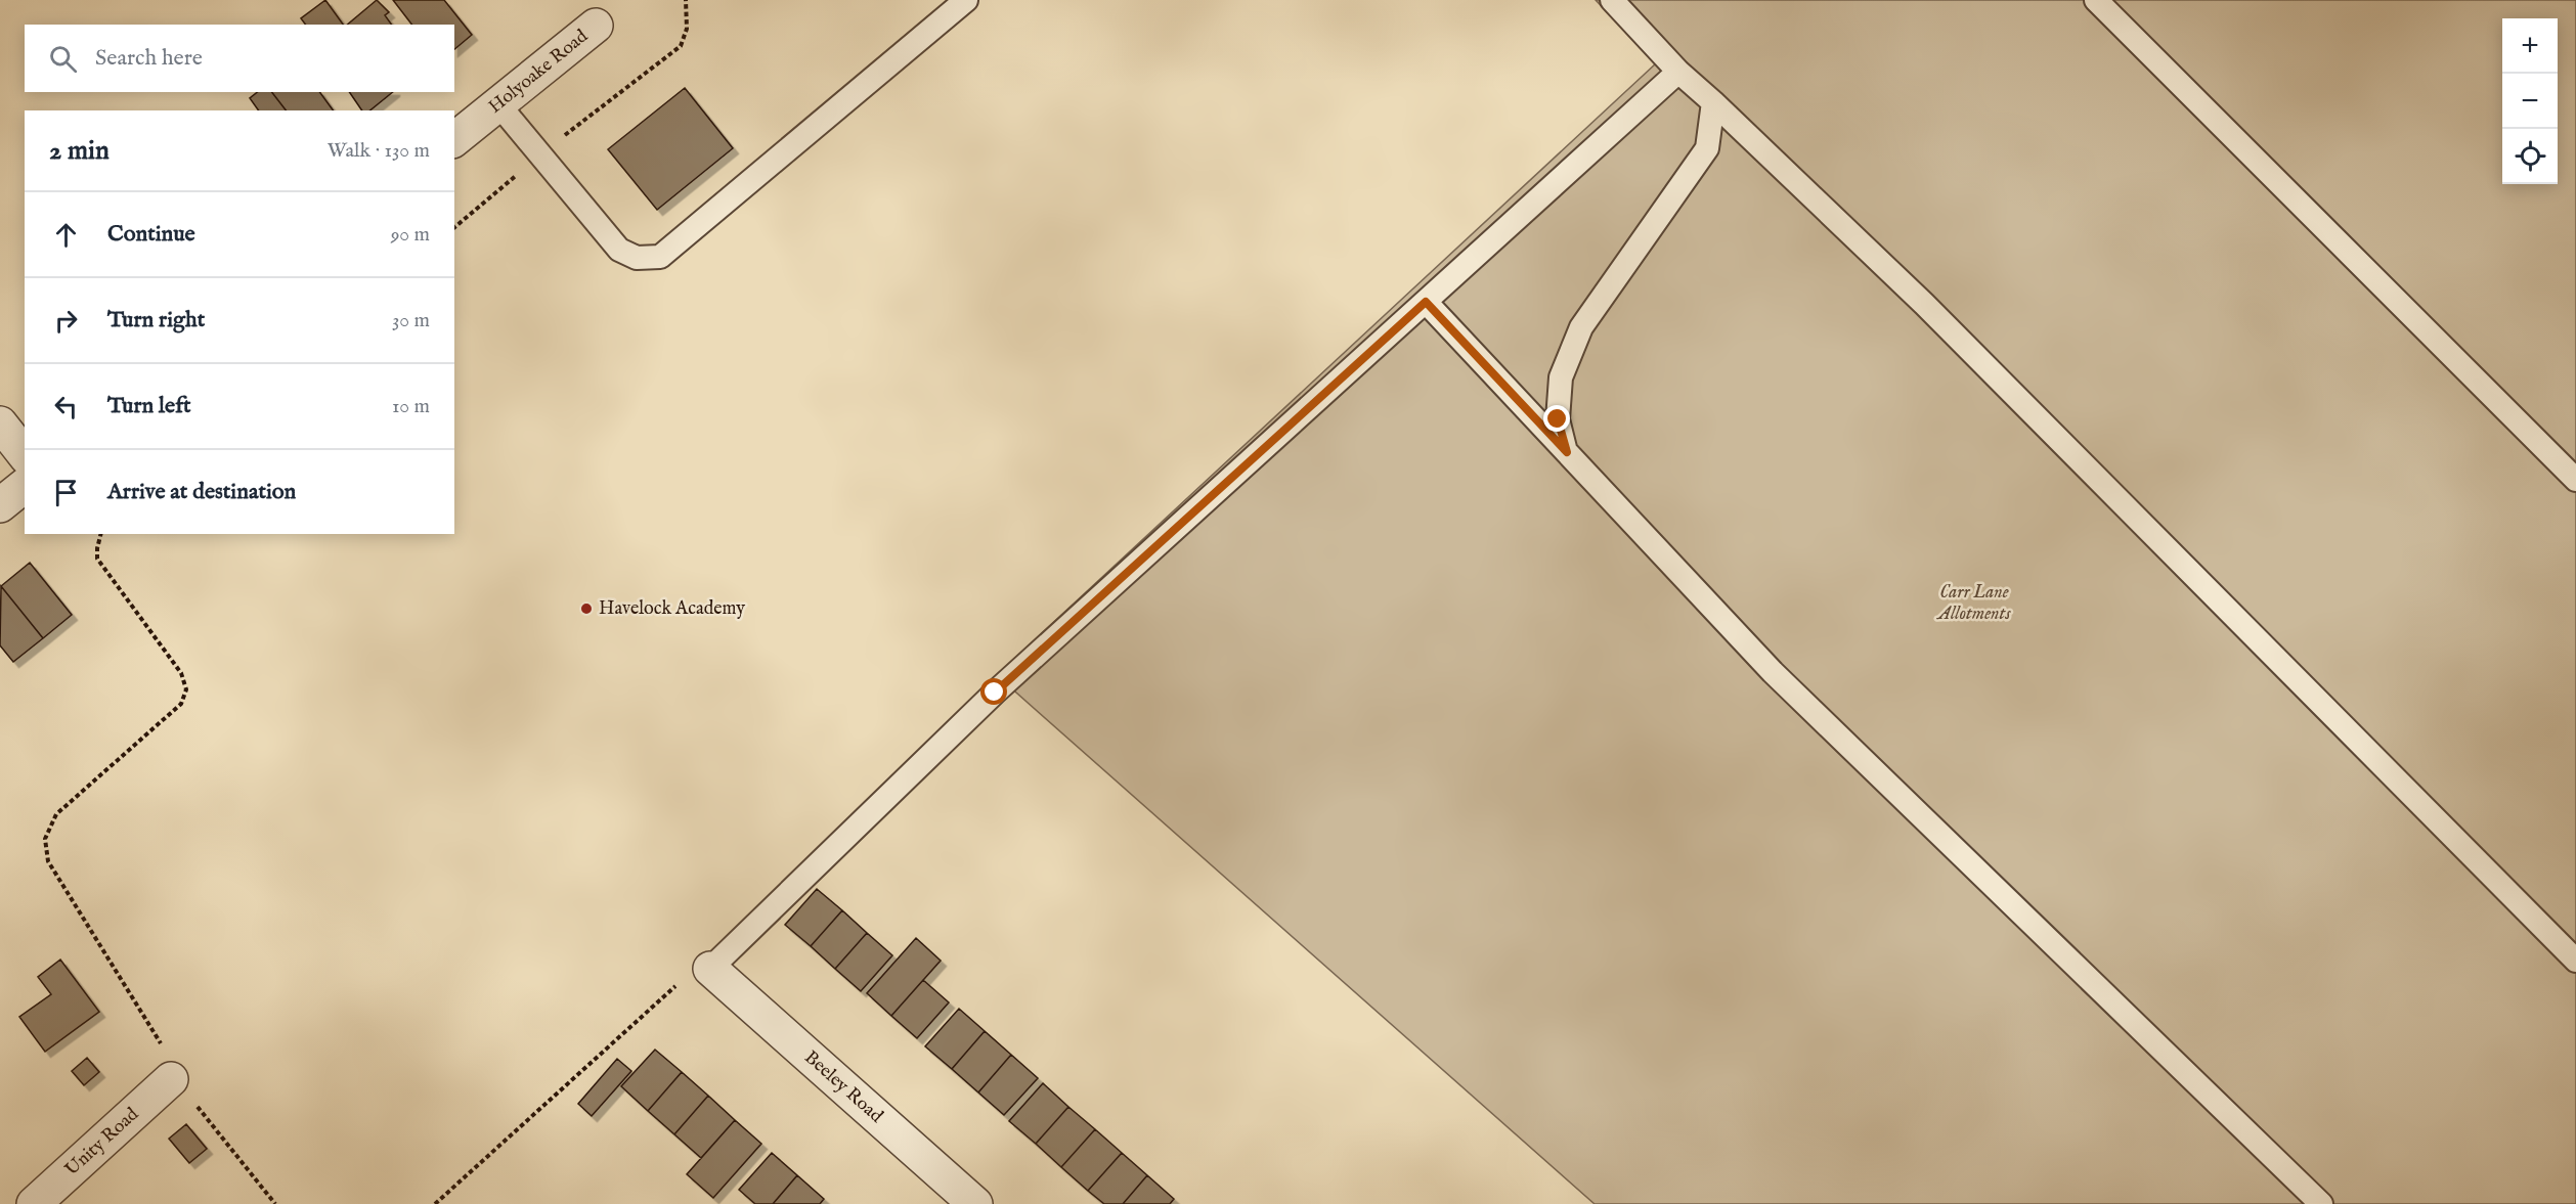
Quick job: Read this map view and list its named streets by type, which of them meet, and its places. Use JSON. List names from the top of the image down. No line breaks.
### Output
{"streets":{"street":["Holyoake Road","Beeley Road","Unity Road"]},"parks":["Carr Lane Allotments"],"places":["Havelock Academy"],"page":{"map_buttons":["+","−"],"search":"Search here","heading":["2 min","Walk · 130 m"],"list":[["Continue","90 m"],["Turn right","30 m"],["Turn left","10 m"],"Arrive at destination"]}}
